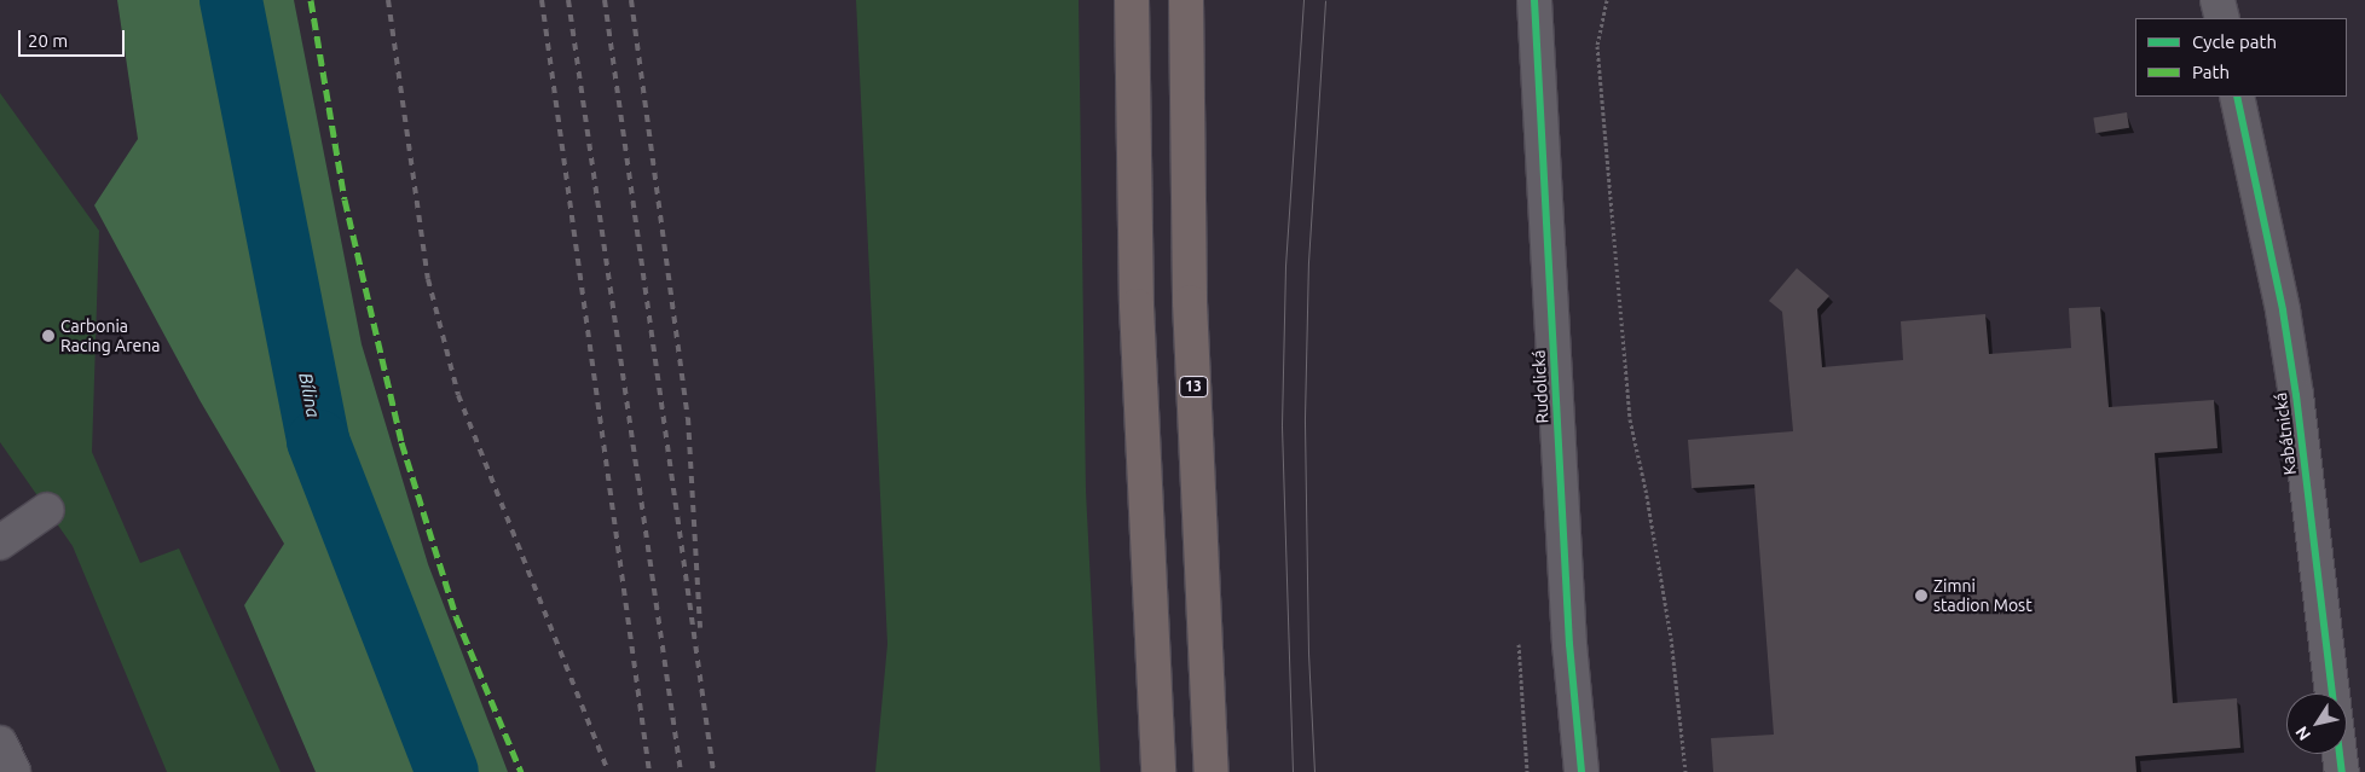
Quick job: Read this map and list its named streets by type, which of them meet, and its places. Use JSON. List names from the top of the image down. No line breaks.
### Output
{"streets":{"highway":["13"],"street":["Rudolická","Kabátnická"]},"water":["Bílina"],"places":["Carbonia Racing Arena","Zimni stadion Most"],"legend":["Cycle path","Path"],"scale_bar":"20 m","north":"bottom left"}
